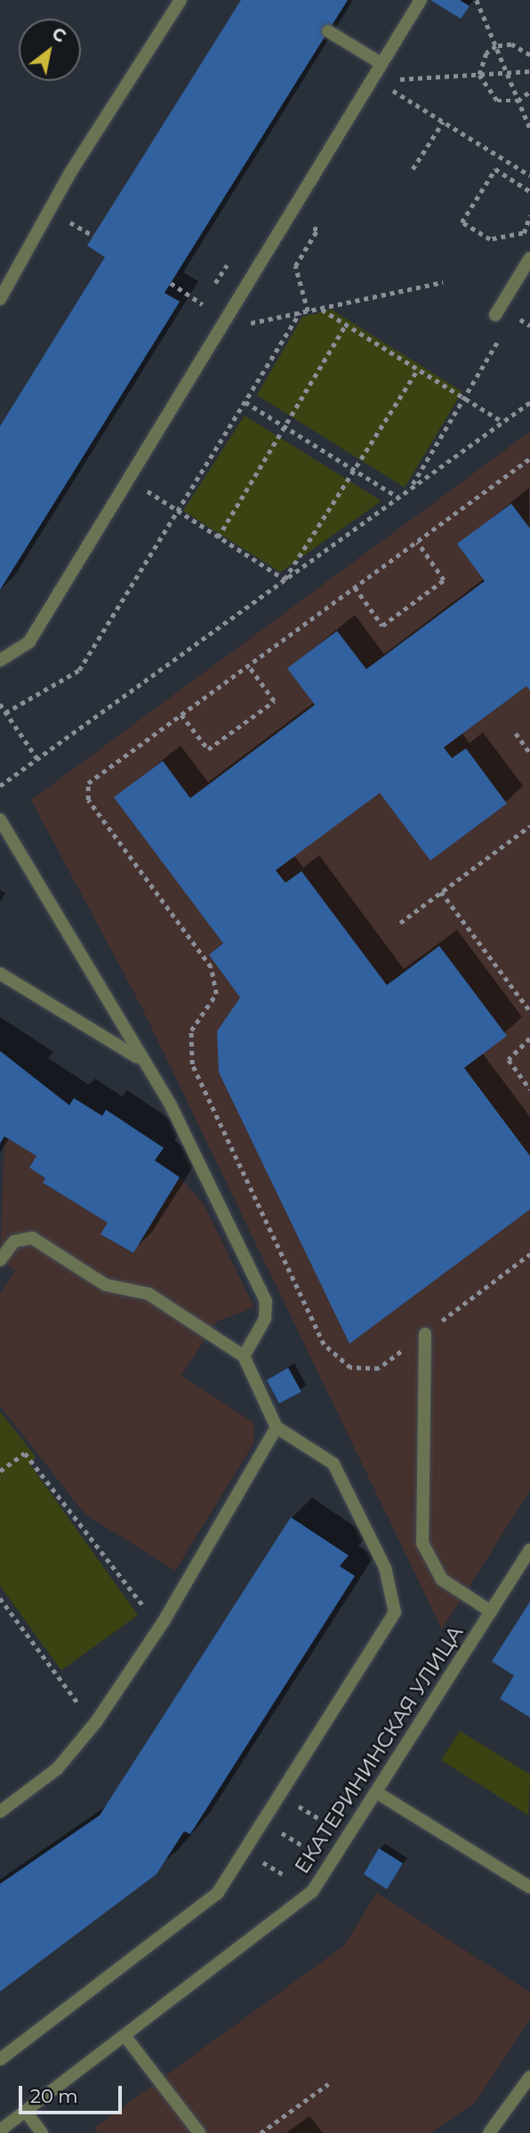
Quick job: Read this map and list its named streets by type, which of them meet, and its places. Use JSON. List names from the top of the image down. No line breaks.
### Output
{"streets":{"street":["ЕКАТЕРИНИНСКАЯ УЛИЦА"]},"scale_bar":"20 m","north":"top right"}
